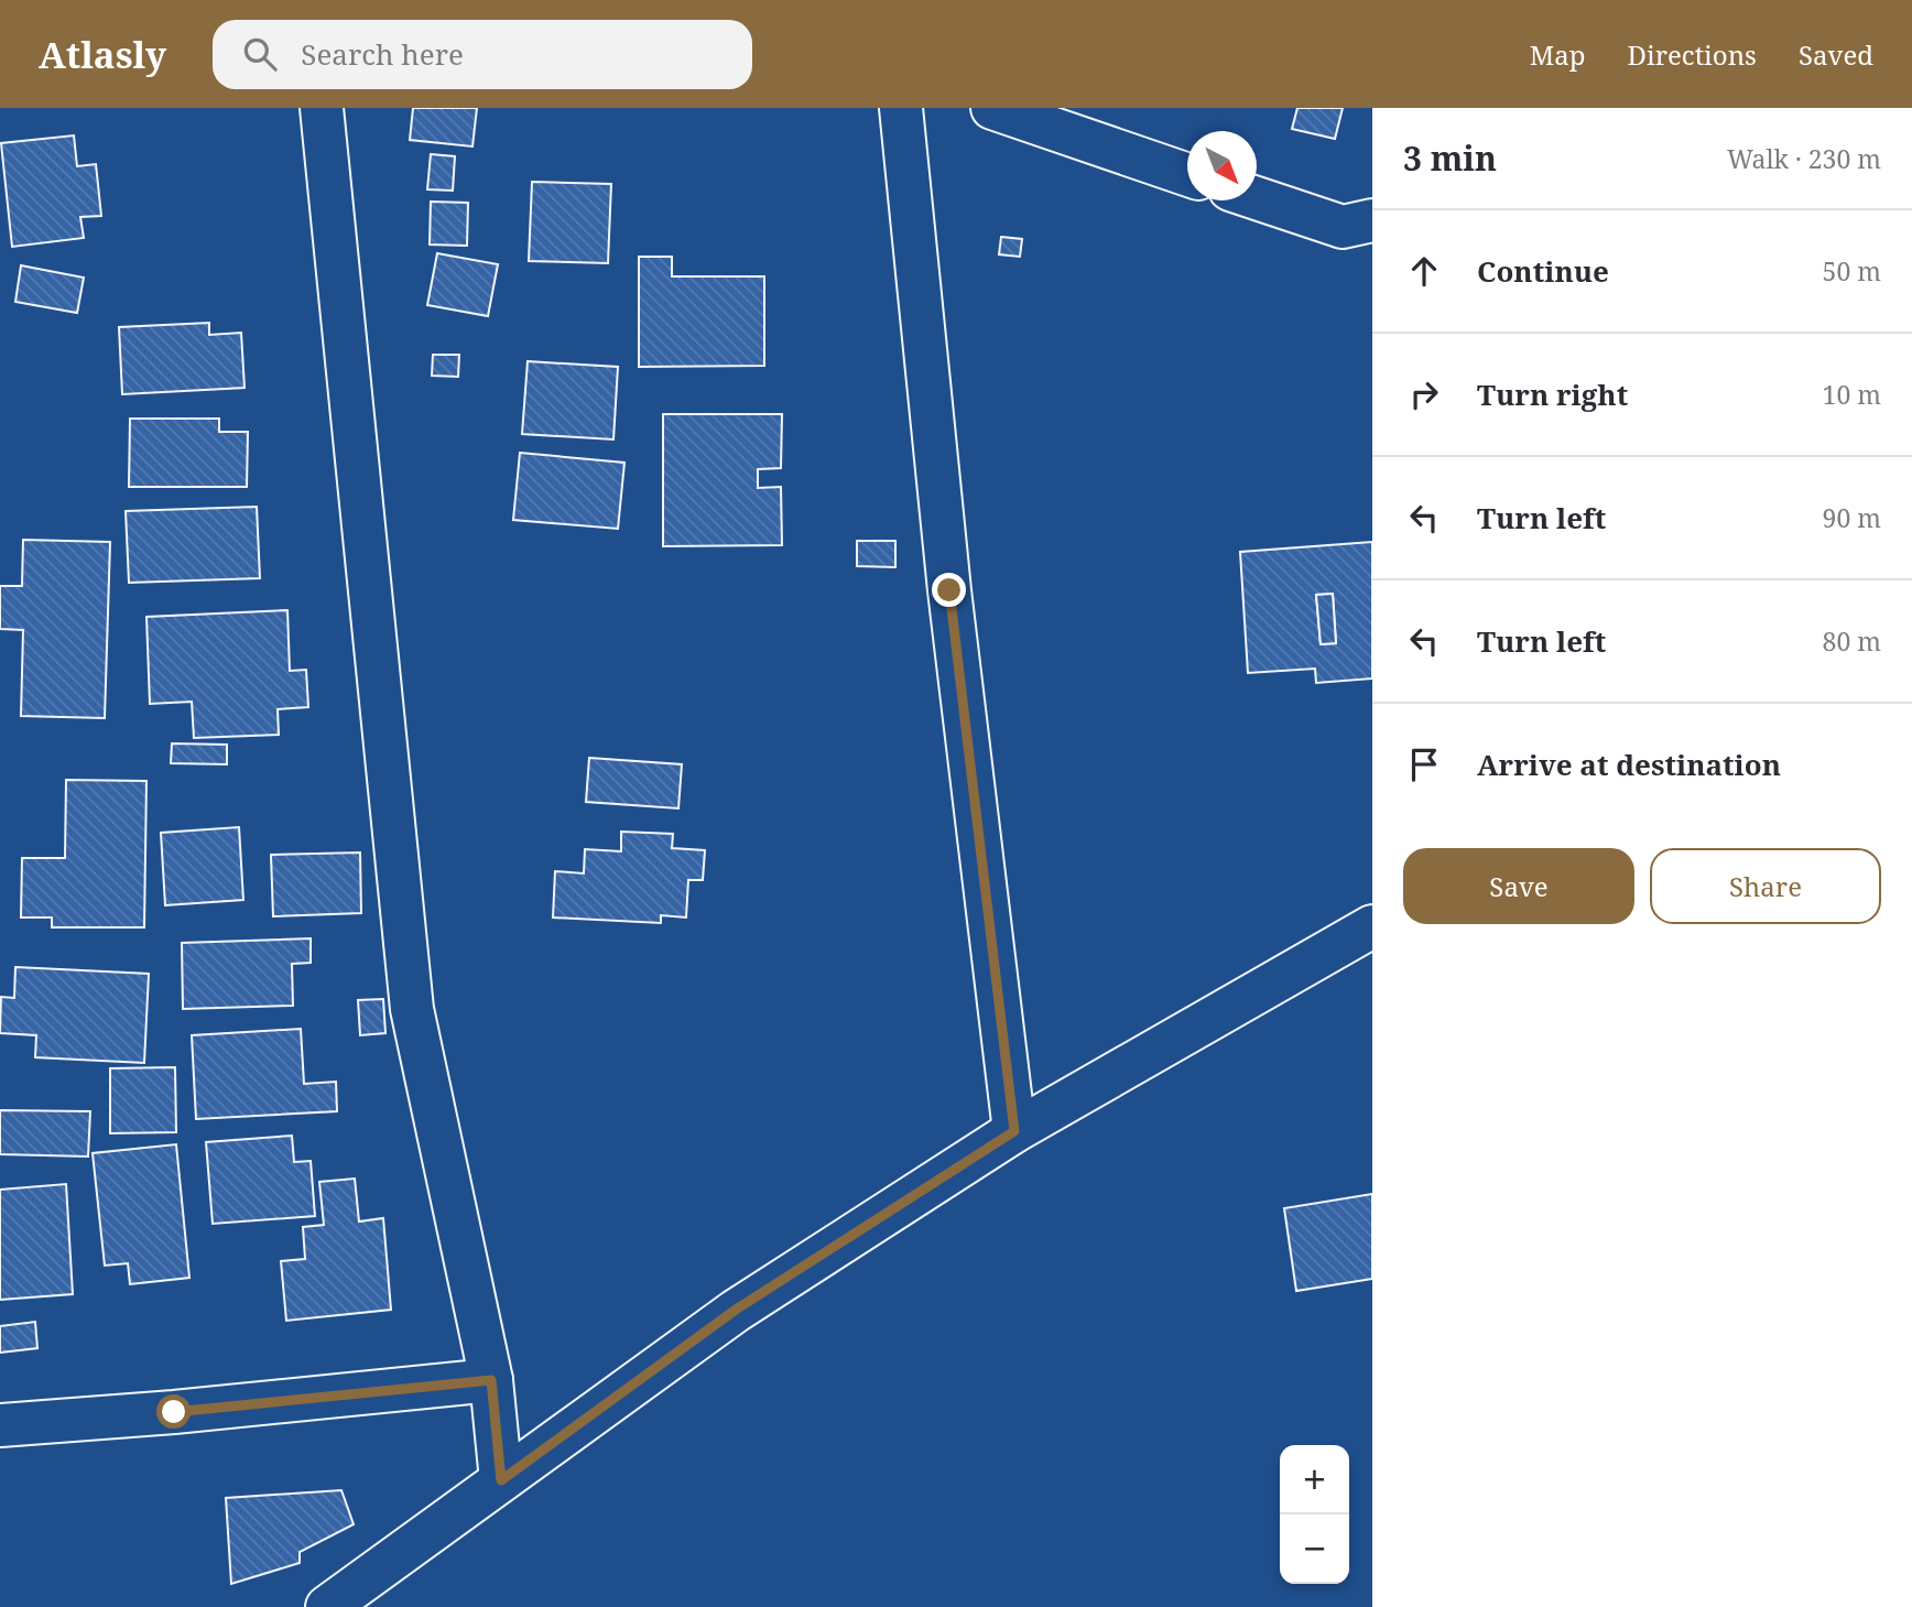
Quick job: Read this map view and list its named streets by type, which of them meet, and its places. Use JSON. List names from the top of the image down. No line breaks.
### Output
{"north":"bottom right","page":{"header":"Atlasly","search":"Search here","nav":["Map","Directions","Saved"],"heading":["3 min","Walk · 230 m"],"list":[["Continue","50 m"],["Turn right","10 m"],["Turn left","90 m"],["Turn left","80 m"],"Arrive at destination"],"buttons":["Save","Share"],"map_buttons":["+","−"]}}
